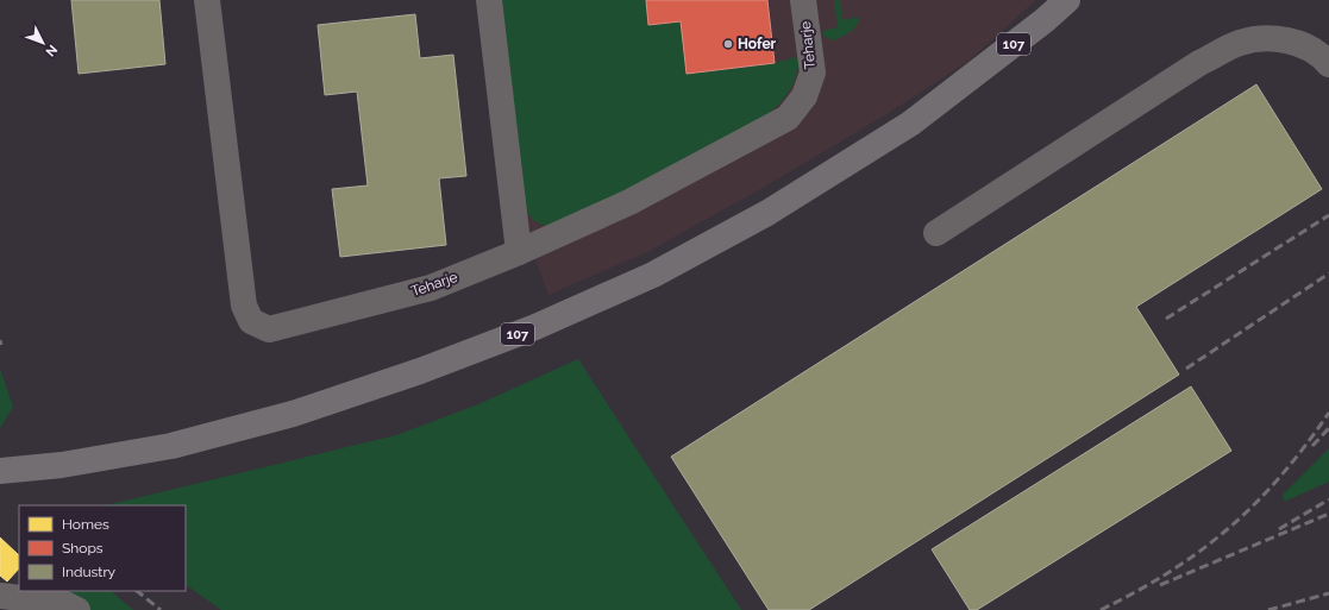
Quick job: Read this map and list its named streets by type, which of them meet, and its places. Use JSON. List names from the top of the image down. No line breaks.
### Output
{"streets":{"main road":["107"],"street":["Teharje"]},"places":["Hofer"],"legend":["Homes","Shops","Industry"],"north":"bottom right"}
